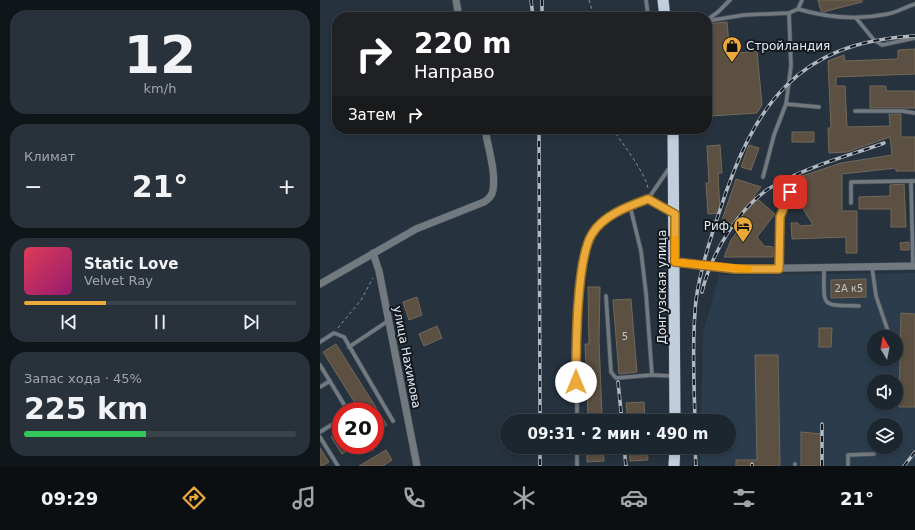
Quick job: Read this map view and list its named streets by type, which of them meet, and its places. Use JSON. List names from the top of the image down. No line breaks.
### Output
{"streets":{"highway":["Донгузская улица"],"street":["улица Нахимова"]},"places":{"shop":["Стройландия"],"hotel":["Риф"]},"house_numbers":["2А к5","5"],"north":"top","page":{"tile":[["12","km/h"],"Климат",["Запас хода · 45%","225 km"]],"turn":["220 m","Направо"],"then":"Затем","heat":["−","21°","+"],"song":["Static Love","Velvet Ray"],"limit":"20","trip":"09:31 · 2 мин · 490 m","tabs":["09:29","21°"]}}
